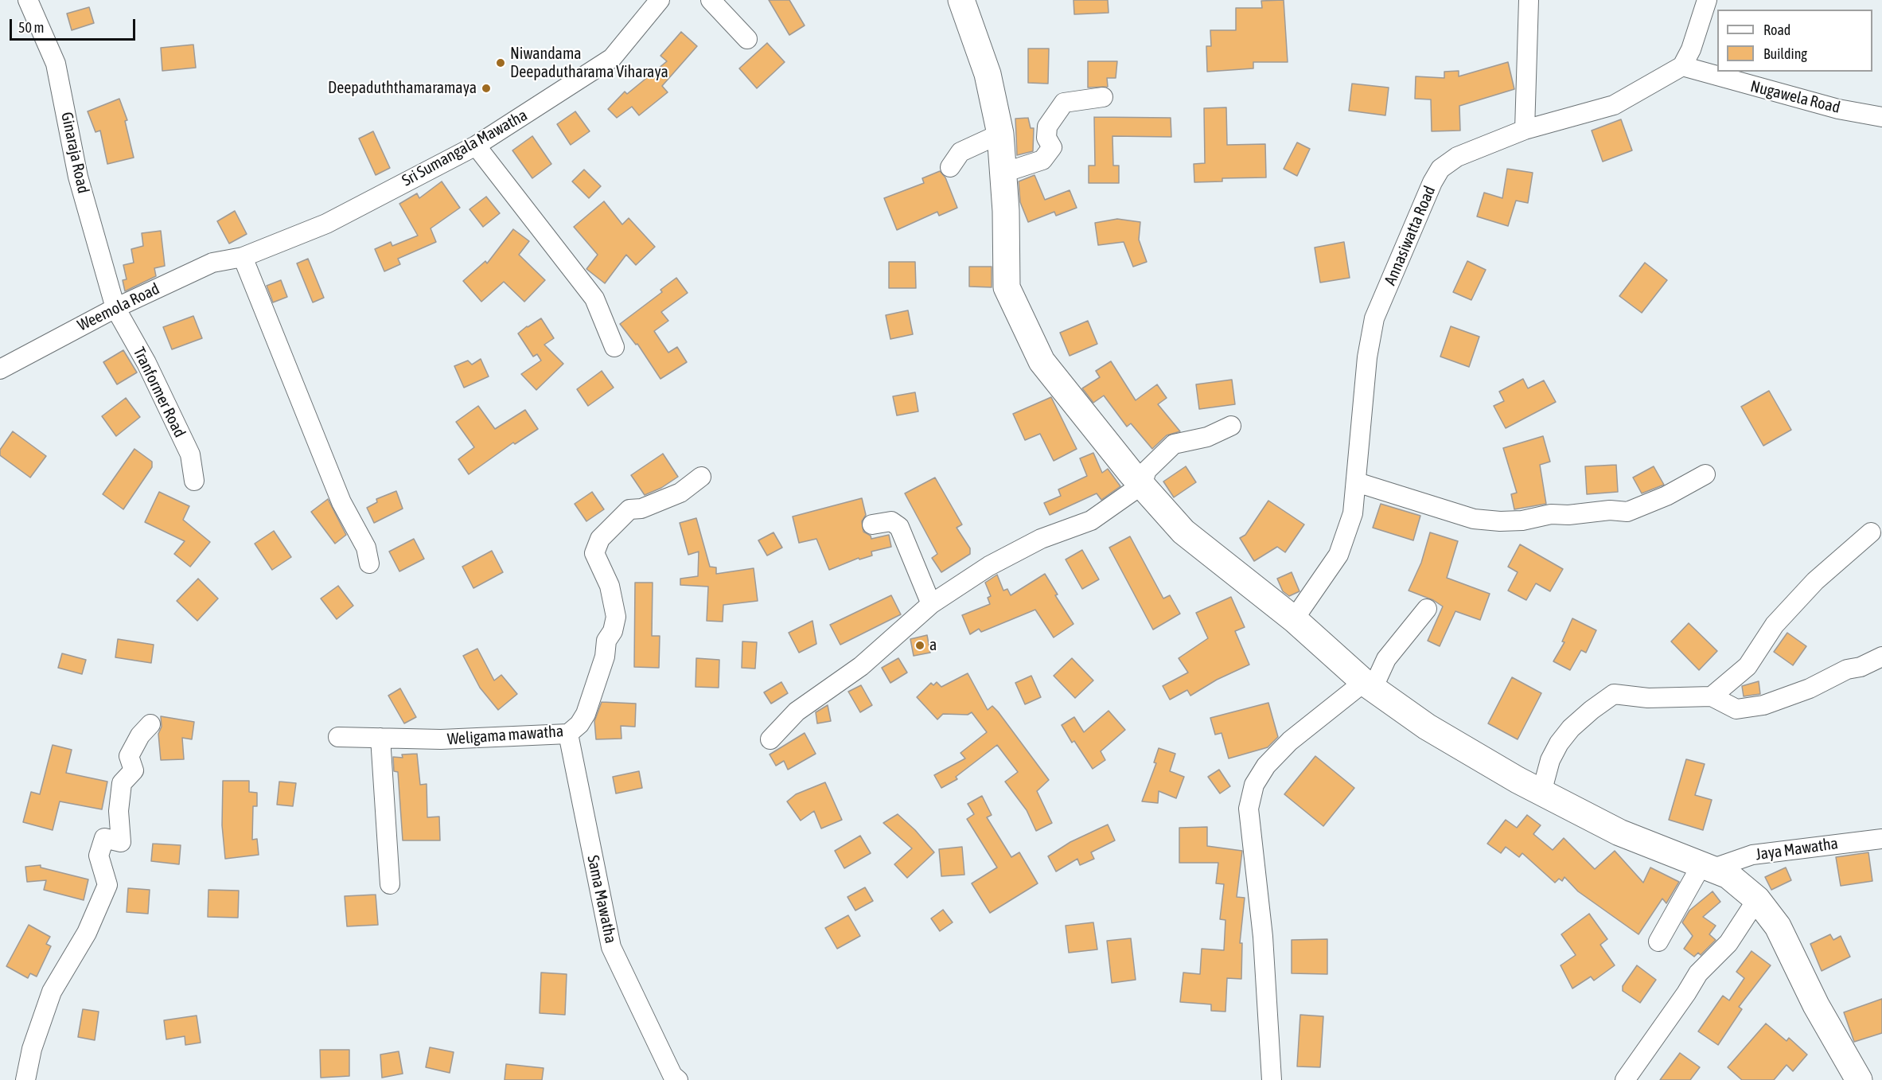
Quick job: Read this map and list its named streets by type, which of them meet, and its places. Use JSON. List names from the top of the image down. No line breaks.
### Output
{"streets":{"street":["Nugawela Road","Sri Sumangala Mawatha","Ginaraja Road","Annasiwatta Road","Weemola Road","Tranformer Road","Weligama mawatha","Jaya Mawatha","Sama Mawatha"]},"crossings":[["Nugawela Road","Annasiwatta Road"],["Sri Sumangala Mawatha","Weemola Road"],["Ginaraja Road","Weemola Road"],["Ginaraja Road","Tranformer Road"],["Weemola Road","Tranformer Road"],["Weligama mawatha","Sama Mawatha"]],"places":["Niwandama Deepadutharama Viharaya","Deepaduththamaramaya","a"],"legend":["Road","Building"],"scale_bar":"50 m"}
